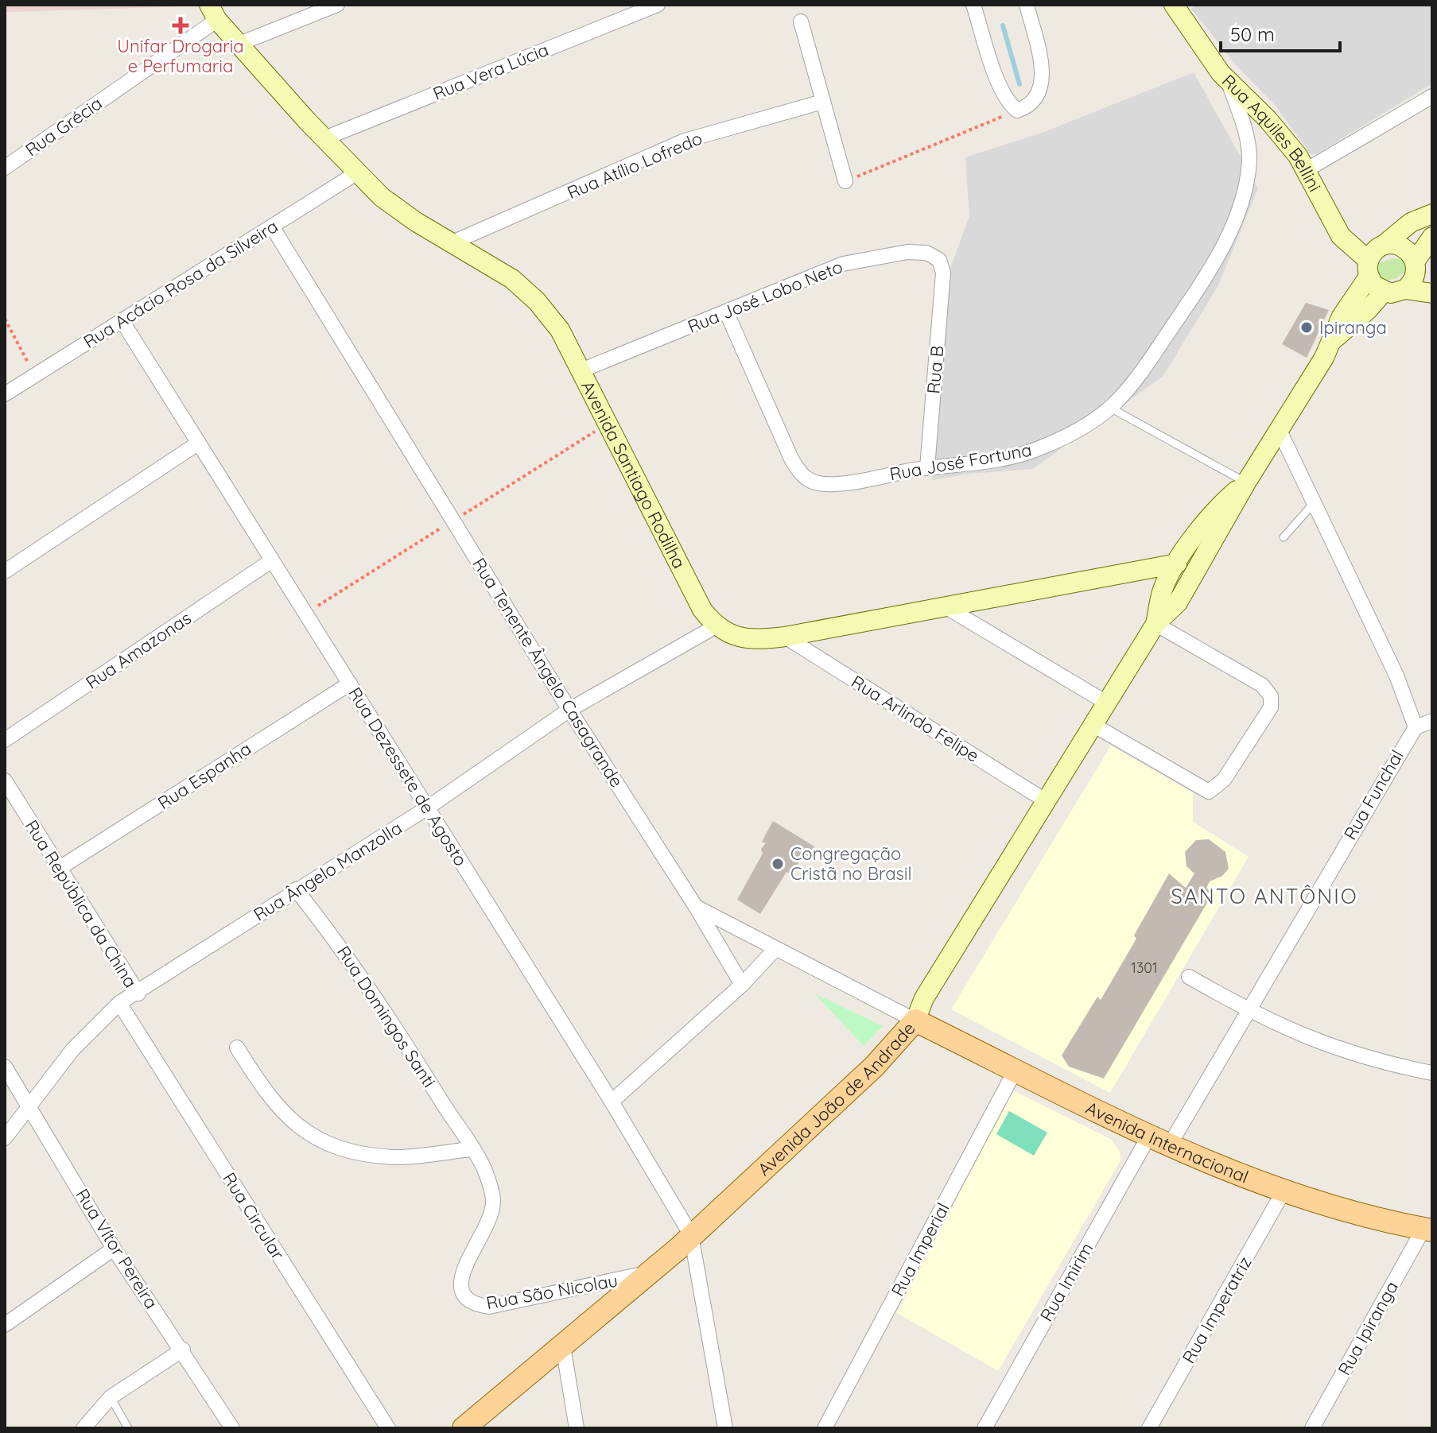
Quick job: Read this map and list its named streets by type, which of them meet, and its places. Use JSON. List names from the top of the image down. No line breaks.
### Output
{"streets":{"main road":["Rua Aquiles Bellini","Avenida Santiago Rodilha","Avenida João de Andrade","Avenida Internacional"],"street":["Rua Vera Lúcia","Rua Grécia","Rua Atílio Lofredo","Rua Acácio Rosa da Silveira","Rua José Lobo Neto","Rua B","Rua José Fortuna","Rua Amazonas","Rua Tenente Ângelo Casagrande","Rua Arlindo Felipe","Rua Espanha","Rua Dezessete de Agosto","Rua Funchal","Rua Ângelo Manzolla","Rua República da China","Rua Domingos Santi","Rua Circular","Rua Vítor Pereira","Rua Imperial","Rua Imirim","Rua São Nicolau","Rua Imperatriz","Rua Ipiranga"]},"crossings":[["Rua Vera Lúcia","Avenida Santiago Rodilha"],["Rua Grécia","Avenida Santiago Rodilha"],["Rua Aquiles Bellini","Rua José Fortuna"],["Rua Aquiles Bellini","Avenida João de Andrade"],["Rua Atílio Lofredo","Avenida Santiago Rodilha"],["Rua Acácio Rosa da Silveira","Avenida Santiago Rodilha"],["Rua Acácio Rosa da Silveira","Rua Tenente Ângelo Casagrande"],["Rua Acácio Rosa da Silveira","Rua Dezessete de Agosto"],["Rua José Lobo Neto","Rua B"],["Rua José Lobo Neto","Rua José Fortuna"],["Rua José Lobo Neto","Avenida Santiago Rodilha"],["Rua B","Rua José Fortuna"],["Avenida Santiago Rodilha","Rua Ângelo Manzolla"],["Rua Amazonas","Rua Dezessete de Agosto"],["Rua Tenente Ângelo Casagrande","Rua Ângelo Manzolla"],["Rua Tenente Ângelo Casagrande","Avenida João de Andrade"],["Rua Tenente Ângelo Casagrande","Avenida Internacional"],["Rua Arlindo Felipe","Avenida João de Andrade"],["Rua Espanha","Rua Dezessete de Agosto"],["Rua Espanha","Rua República da China"],["Rua Dezessete de Agosto","Rua Ângelo Manzolla"],["Rua Dezessete de Agosto","Avenida João de Andrade"],["Rua Funchal","Avenida Internacional"],["Rua Funchal","Rua Imirim"],["Rua Ângelo Manzolla","Rua República da China"],["Rua Ângelo Manzolla","Rua Domingos Santi"],["Rua Ângelo Manzolla","Rua Circular"],["Rua Ângelo Manzolla","Rua Vítor Pereira"],["Rua Domingos Santi","Rua São Nicolau"],["Avenida João de Andrade","Avenida Internacional"],["Avenida João de Andrade","Rua São Nicolau"],["Avenida Internacional","Rua Imperial"],["Avenida Internacional","Rua Imirim"],["Avenida Internacional","Rua Imperatriz"],["Avenida Internacional","Rua Ipiranga"]],"districts":["SANTO ANTÔNIO"],"places":{"health":["Unifar Drogaria e Perfumaria"],"other":["Ipiranga","Congregação Cristã no Brasil"]},"house_numbers":["1301"],"scale_bar":"50 m"}
